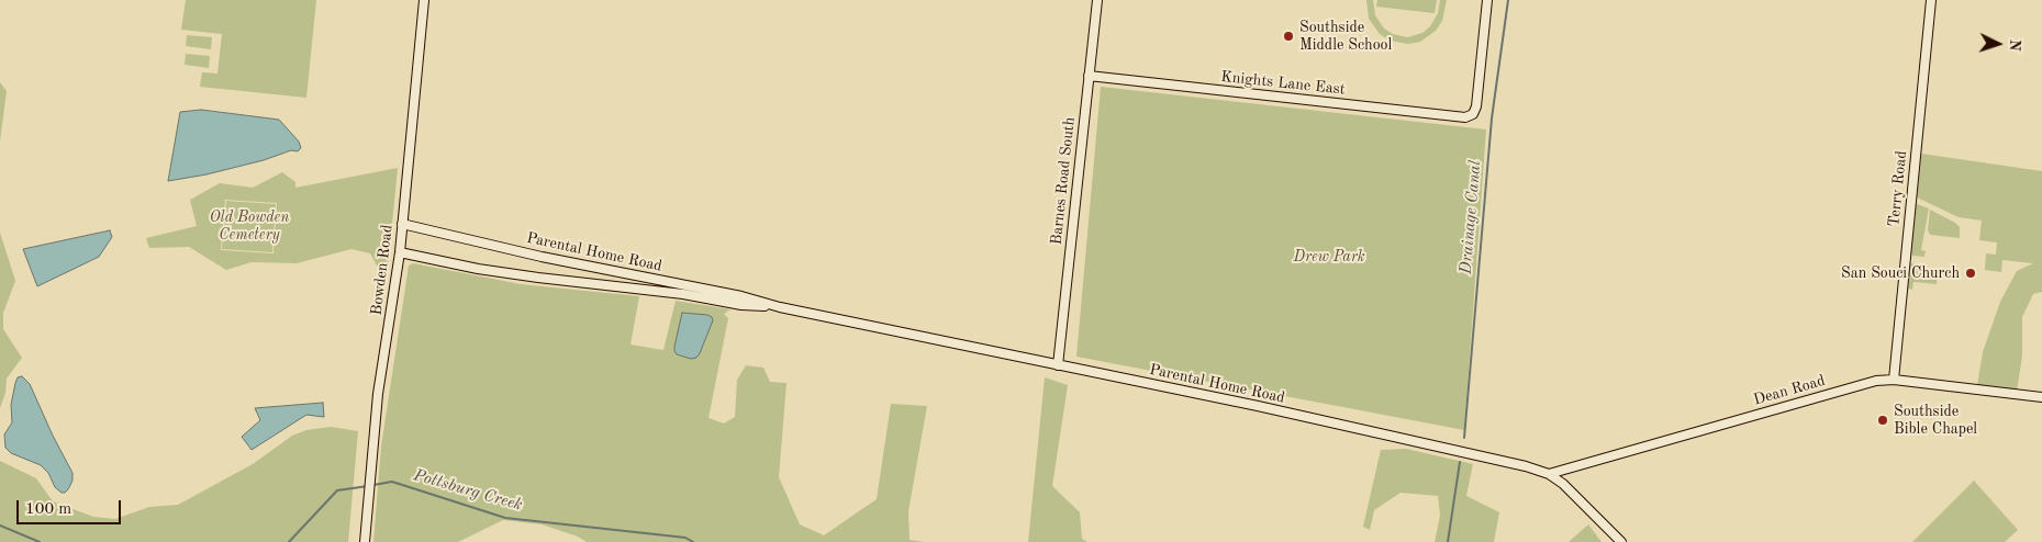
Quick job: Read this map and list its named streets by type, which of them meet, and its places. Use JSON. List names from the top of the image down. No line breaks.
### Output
{"streets":{"main road":["Knights Lane East","Barnes Road South","Terry Road","Parental Home Road","Bowden Road","Dean Road"]},"crossings":[["Knights Lane East","Barnes Road South"],["Barnes Road South","Parental Home Road"],["Terry Road","Dean Road"],["Parental Home Road","Bowden Road"],["Parental Home Road","Dean Road"]],"water":["Drainage Canal","Pottsburg Creek"],"parks":["Old Bowden Cemetery","Drew Park"],"places":["Southside Middle School","San Souci Church","Southside Bible Chapel"],"scale_bar":"100 m","north":"right"}
